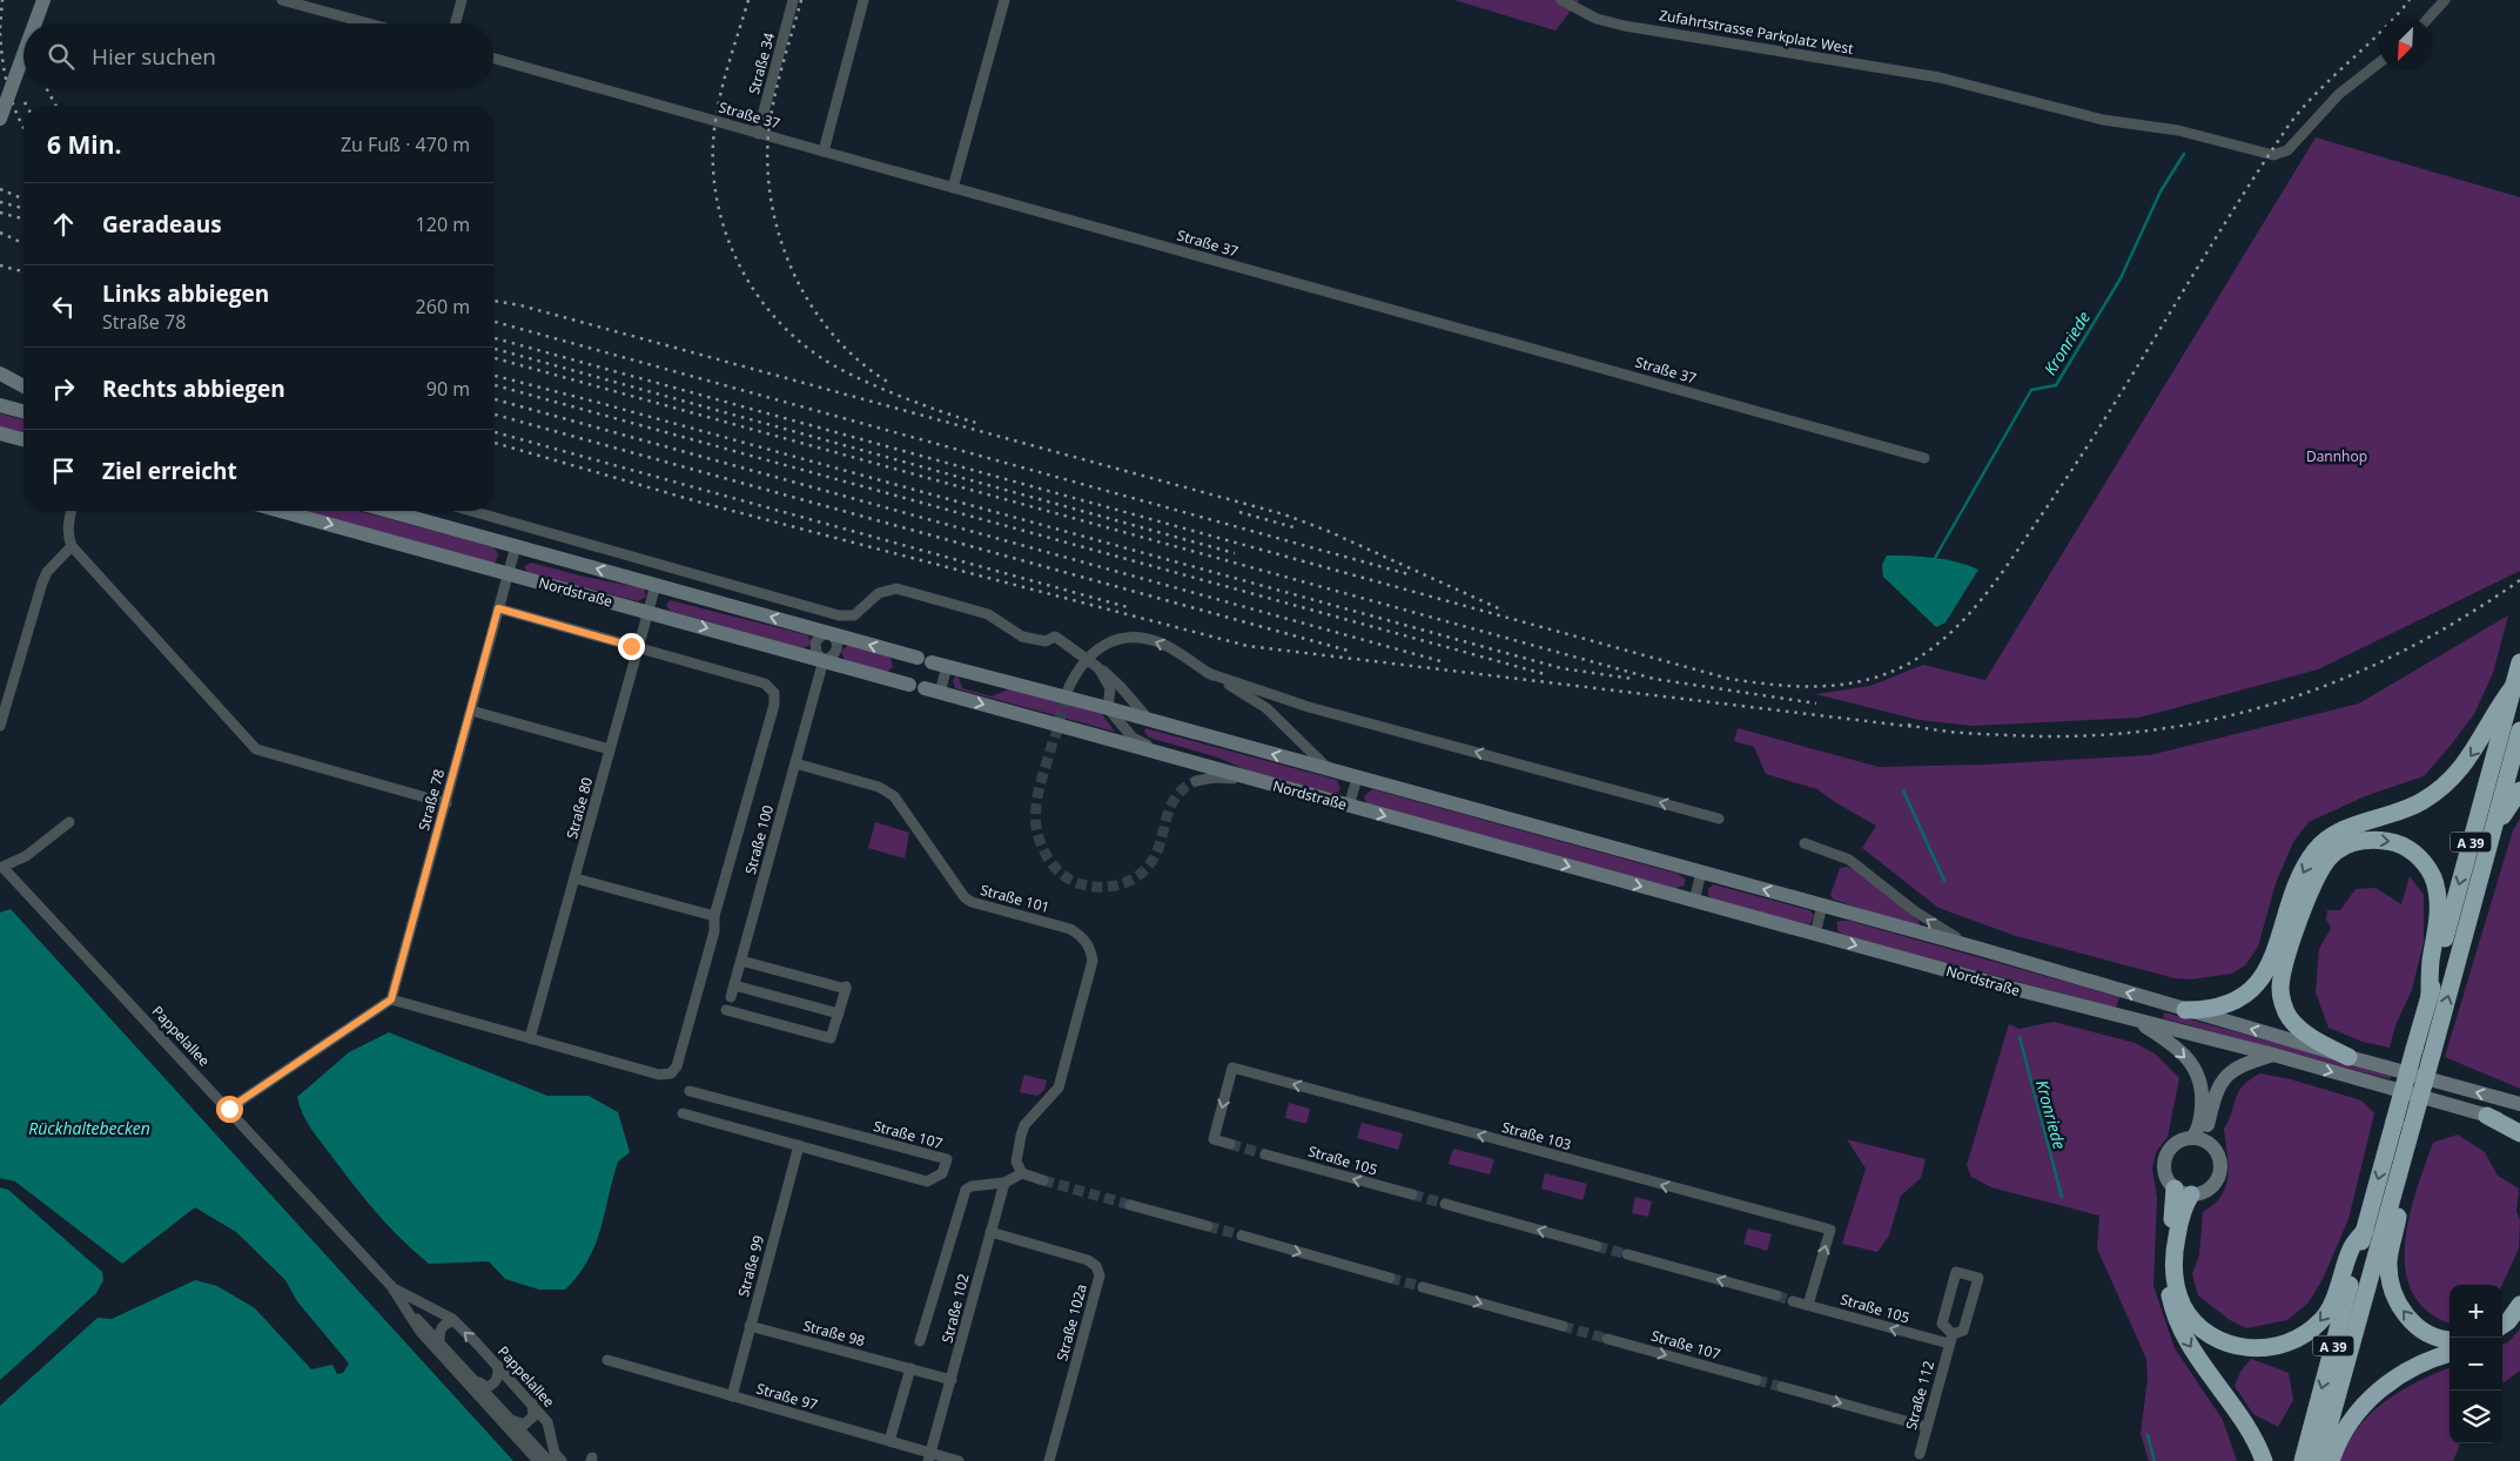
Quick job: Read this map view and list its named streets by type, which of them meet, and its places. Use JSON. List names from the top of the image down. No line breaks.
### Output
{"streets":{"highway":["A 39"],"street":["Zufahrtstrasse Parkplatz West","Straße 34","Straße 37","Nordstraße","Straße 78","Straße 80","Straße 100","Straße 101","Pappelallee","Straße 107","Straße 103","Straße 105","Straße 99","Straße 102","Straße 102a","Straße 98","Straße 112","Straße 97"]},"crossings":[["Straße 34","Straße 37"],["Nordstraße","Straße 78"],["Nordstraße","Straße 80"],["Nordstraße","Straße 100"],["Straße 100","Straße 101"],["Straße 107","Straße 99"],["Straße 103","Straße 105"],["Straße 105","Straße 112"],["Straße 99","Straße 98"],["Straße 99","Straße 97"],["Straße 102","Straße 102a"],["Straße 102","Straße 98"],["Straße 102","Straße 97"]],"water":["Kronriede","Rückhaltebecken"],"parks":["Dannhop"],"north":"bottom left","page":{"search":"Hier suchen","heading":["6 Min.","Zu Fuß · 470 m"],"list":[["Geradeaus","120 m"],["Links abbiegen","Straße 78","260 m"],["Rechts abbiegen","90 m"],"Ziel erreicht"],"map_buttons":["+","−"]}}
